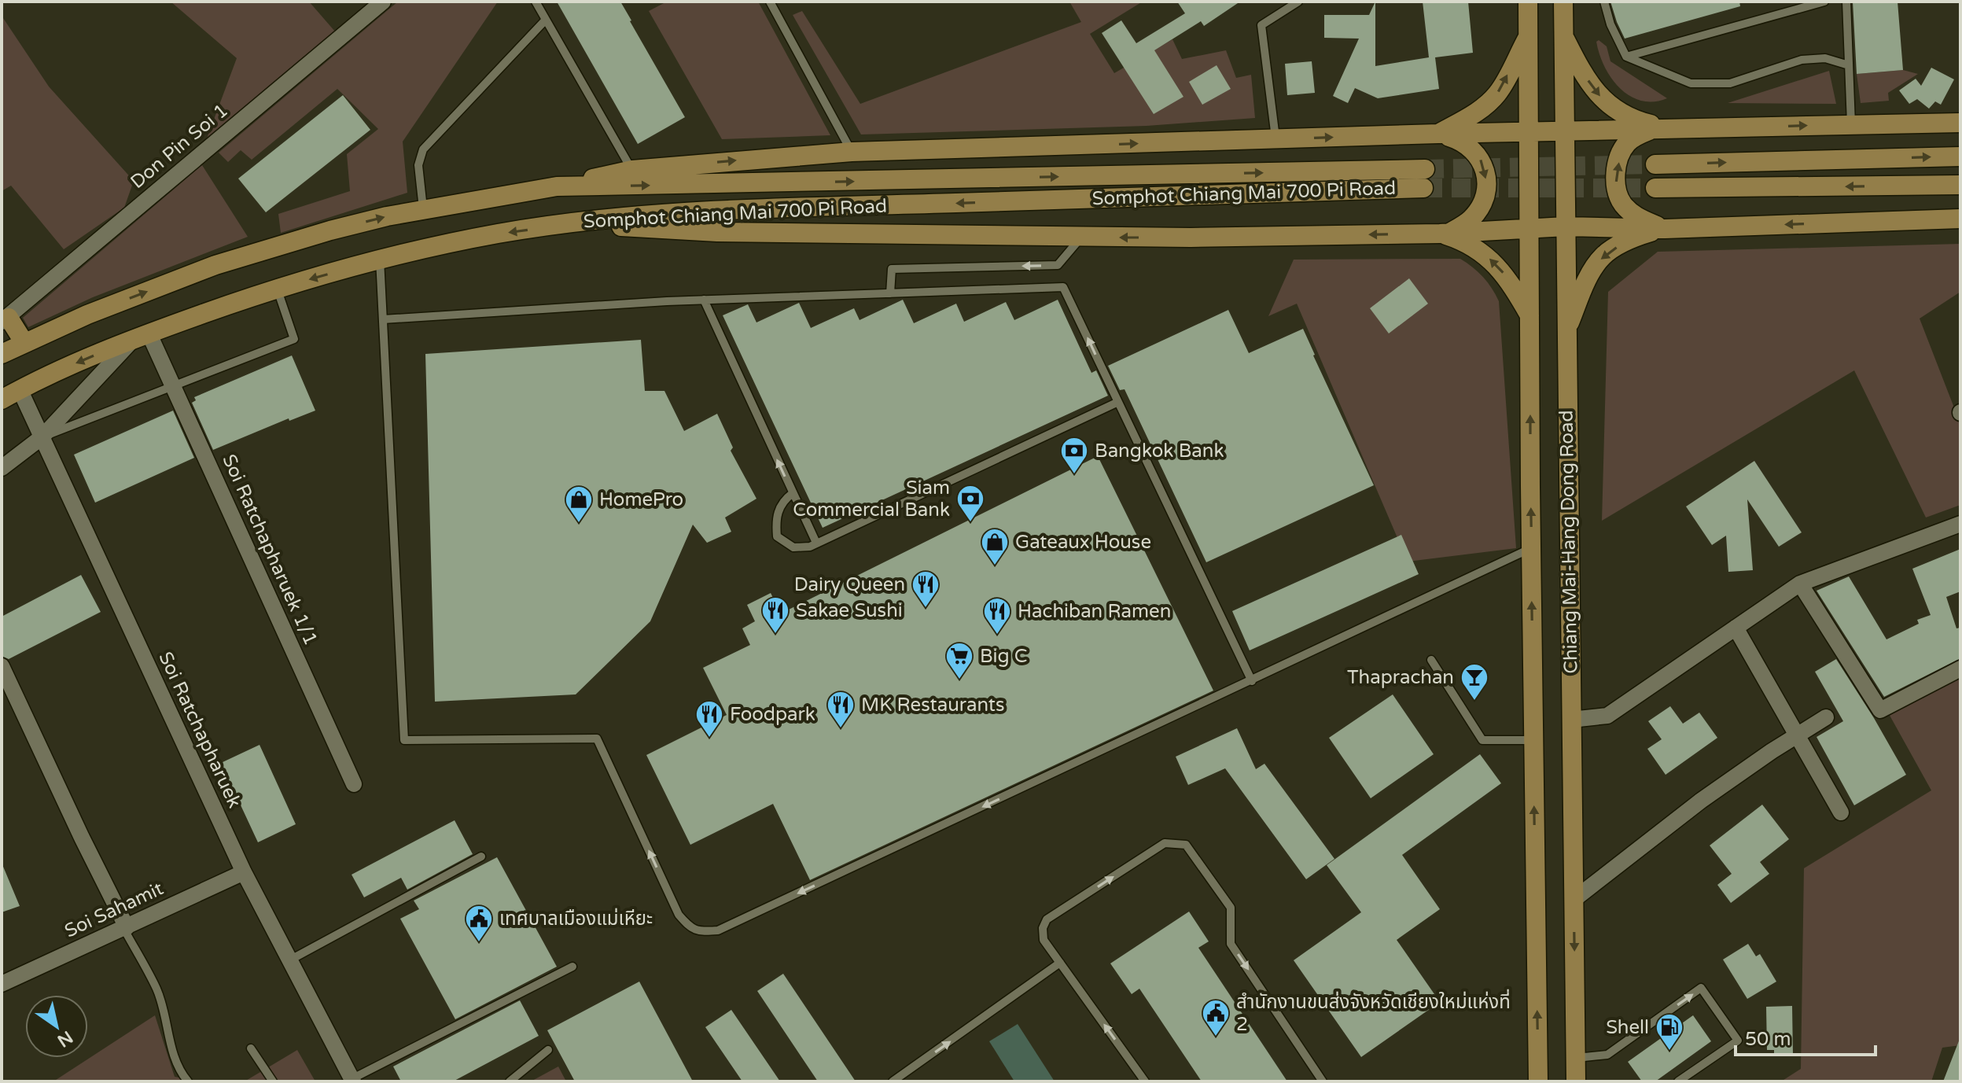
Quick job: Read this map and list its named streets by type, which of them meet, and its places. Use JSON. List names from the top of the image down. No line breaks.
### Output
{"streets":{"main road":["Somphot Chiang Mai 700 Pi Road","Chiang Mai-Hang Dong Road"],"street":["Don Pin Soi 1","Soi Ratchapharuek 1/1","Soi Ratchapharuek","Soi Sahamit"]},"crossings":[["Somphot Chiang Mai 700 Pi Road","Soi Ratchapharuek 1/1"],["Somphot Chiang Mai 700 Pi Road","Soi Ratchapharuek"],["Soi Ratchapharuek","Soi Sahamit"]],"places":{"bank":["Bangkok Bank","Siam Commercial Bank"],"shop":["HomePro","Gateaux House"],"restaurant":["Dairy Queen","Sakae Sushi","Hachiban Ramen","MK Restaurants","Foodpark"],"supermarket":["Big C"],"bar":["Thaprachan"],"public building":["เทศบาลเมืองแม่เหียะ","สำนักงานขนส่งจังหวัดเชียงใหม่แห่งที่ 2"],"fuel station":["Shell"]},"scale_bar":"50 m","north":"bottom right"}
